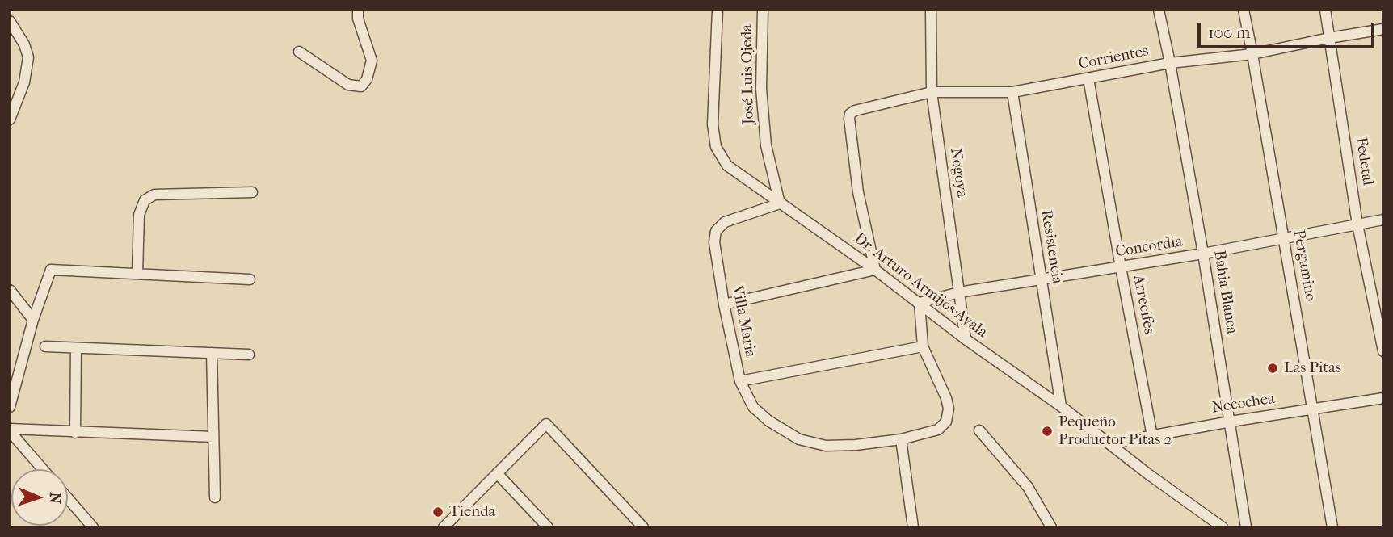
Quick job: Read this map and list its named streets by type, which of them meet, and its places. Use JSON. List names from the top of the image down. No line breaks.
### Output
{"streets":{"street":["Corrientes","José Luis Ojeda","Fedetal","Nogoya","Resistencia","Concordia","Pergamino","Dr. Arturo Armijos Ayala","Bahia Blanca","Arrecifes","Villa Maria","Necochea"]},"crossings":[["Corrientes","Fedetal"],["Corrientes","Nogoya"],["Corrientes","Resistencia"],["Corrientes","Pergamino"],["Corrientes","Dr. Arturo Armijos Ayala"],["Corrientes","Bahia Blanca"],["Corrientes","Arrecifes"],["José Luis Ojeda","Dr. Arturo Armijos Ayala"],["José Luis Ojeda","Villa Maria"],["Fedetal","Concordia"],["Nogoya","Concordia"],["Nogoya","Dr. Arturo Armijos Ayala"],["Resistencia","Concordia"],["Resistencia","Dr. Arturo Armijos Ayala"],["Concordia","Pergamino"],["Concordia","Dr. Arturo Armijos Ayala"],["Concordia","Bahia Blanca"],["Concordia","Arrecifes"],["Pergamino","Necochea"],["Dr. Arturo Armijos Ayala","Villa Maria"],["Dr. Arturo Armijos Ayala","Necochea"],["Bahia Blanca","Necochea"],["Arrecifes","Necochea"]],"places":["Las Pitas","Pequeño Productor Pitas 2","Tienda"],"scale_bar":"100 m","north":"right"}
